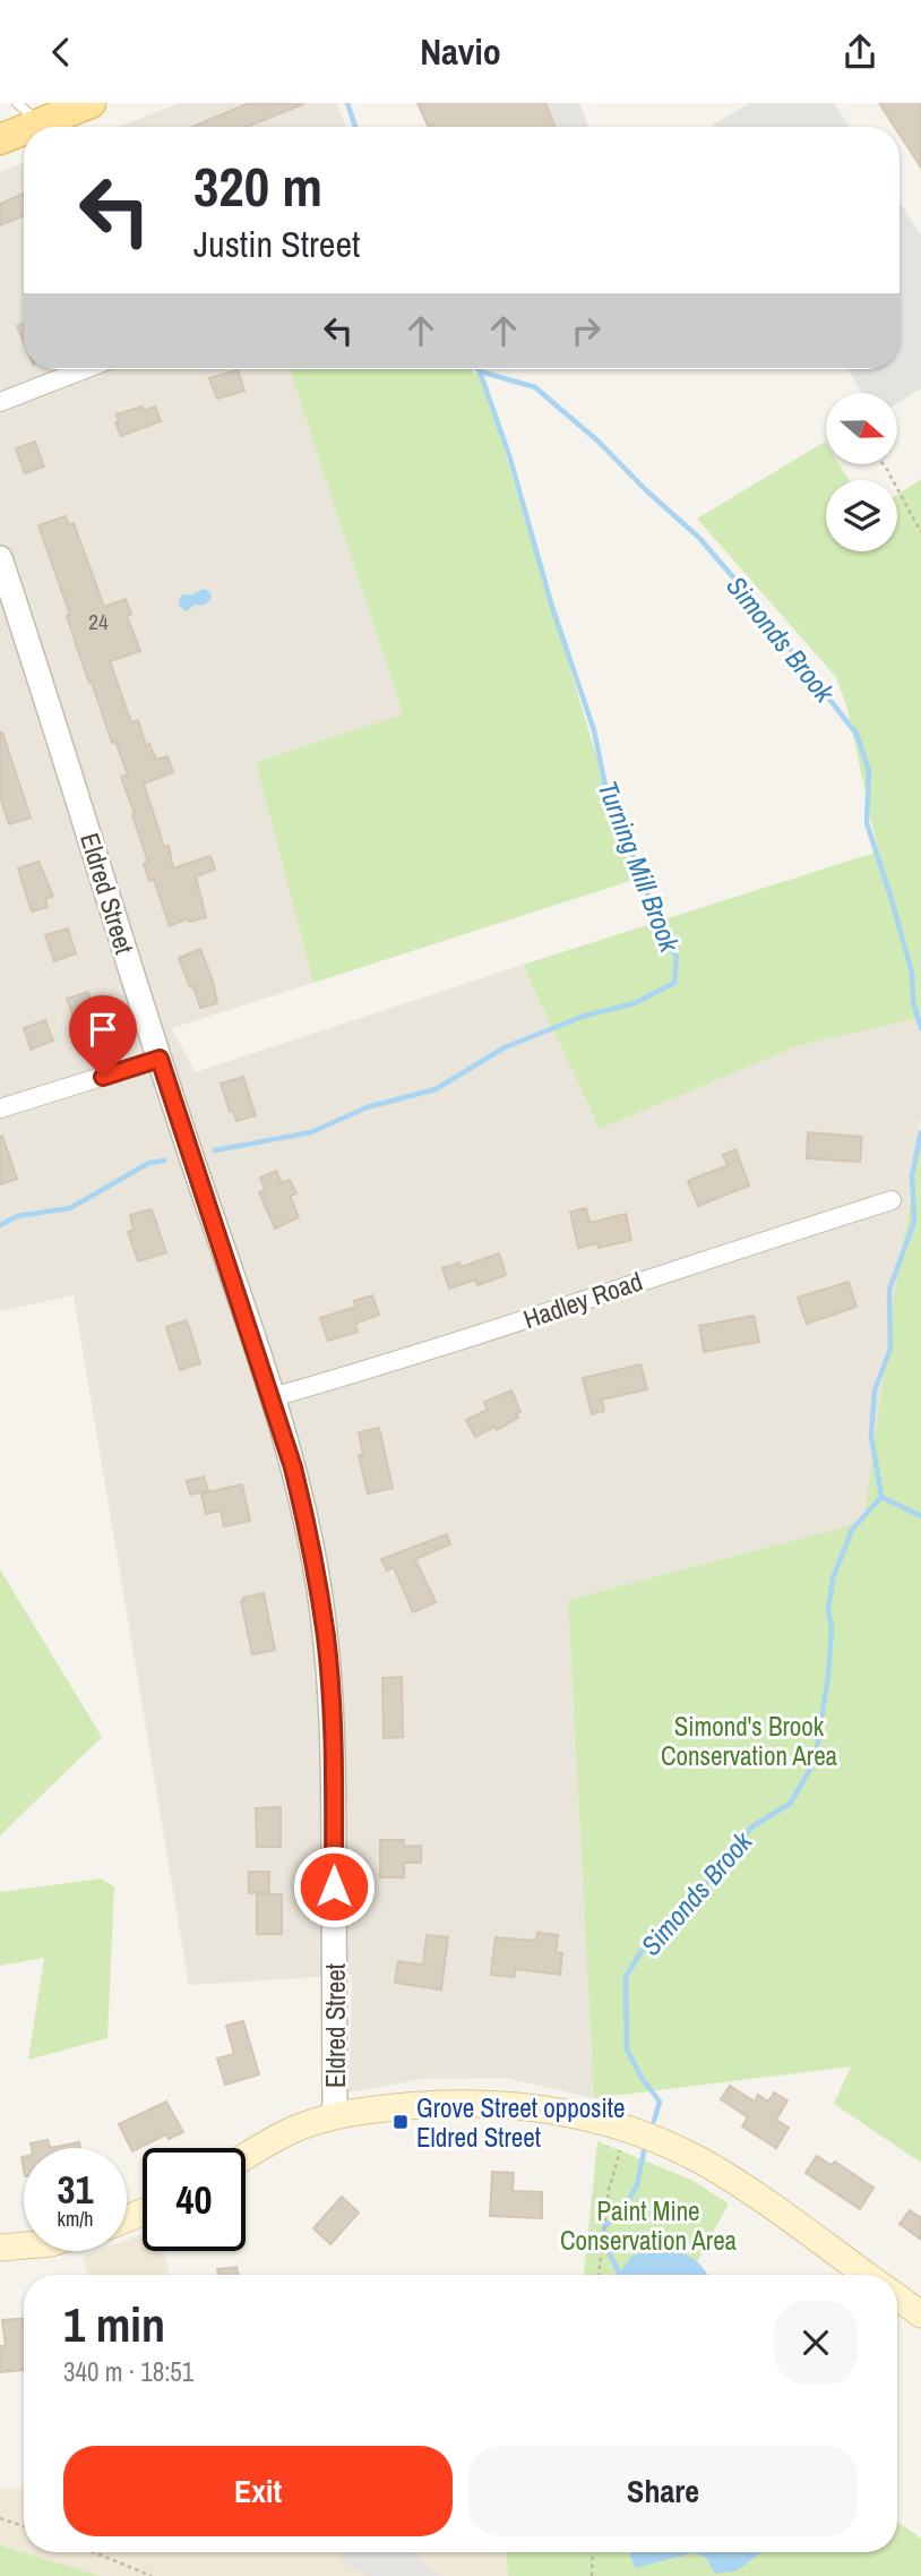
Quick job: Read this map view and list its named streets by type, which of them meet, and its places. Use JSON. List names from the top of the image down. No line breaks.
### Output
{"streets":{"street":["Eldred Street","Hadley Road"]},"crossings":[["Eldred Street","Hadley Road"]],"water":["Simonds Brook","Turning Mill Brook"],"parks":["Simond's Brook Conservation Area","Paint Mine Conservation Area"],"places":{"transit":["Grove Street opposite Eldred Street"]},"house_numbers":["24"],"north":"right","page":{"header":"Navio","turn":["320 m","Justin Street"],"speed":"31 km/h","limit":"40","heading":["1 min","340 m · 18:51"],"buttons":["Exit","Share"]}}
